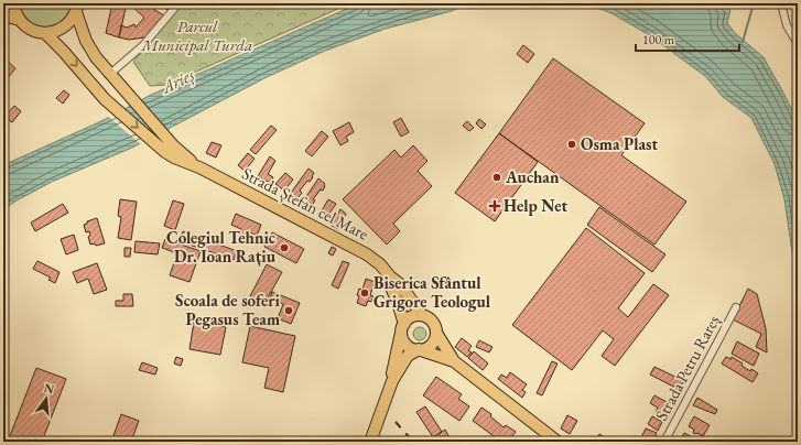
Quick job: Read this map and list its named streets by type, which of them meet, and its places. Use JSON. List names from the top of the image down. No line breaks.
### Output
{"streets":{"main road":["Strada Ștefan cel Mare"],"street":["Strada Petru Rareș"]},"water":["Arieș"],"parks":["Parcul Municipal Turda"],"places":{"other":["Osma Plast","Auchan","Colegiul Tehnic Dr. Ioan Rațiu","Biserica Sfântul Grigore Teologul","Scoala de soferi Pegasus Team"],"health":["Help Net"]},"scale_bar":"100 m","north":"top"}
